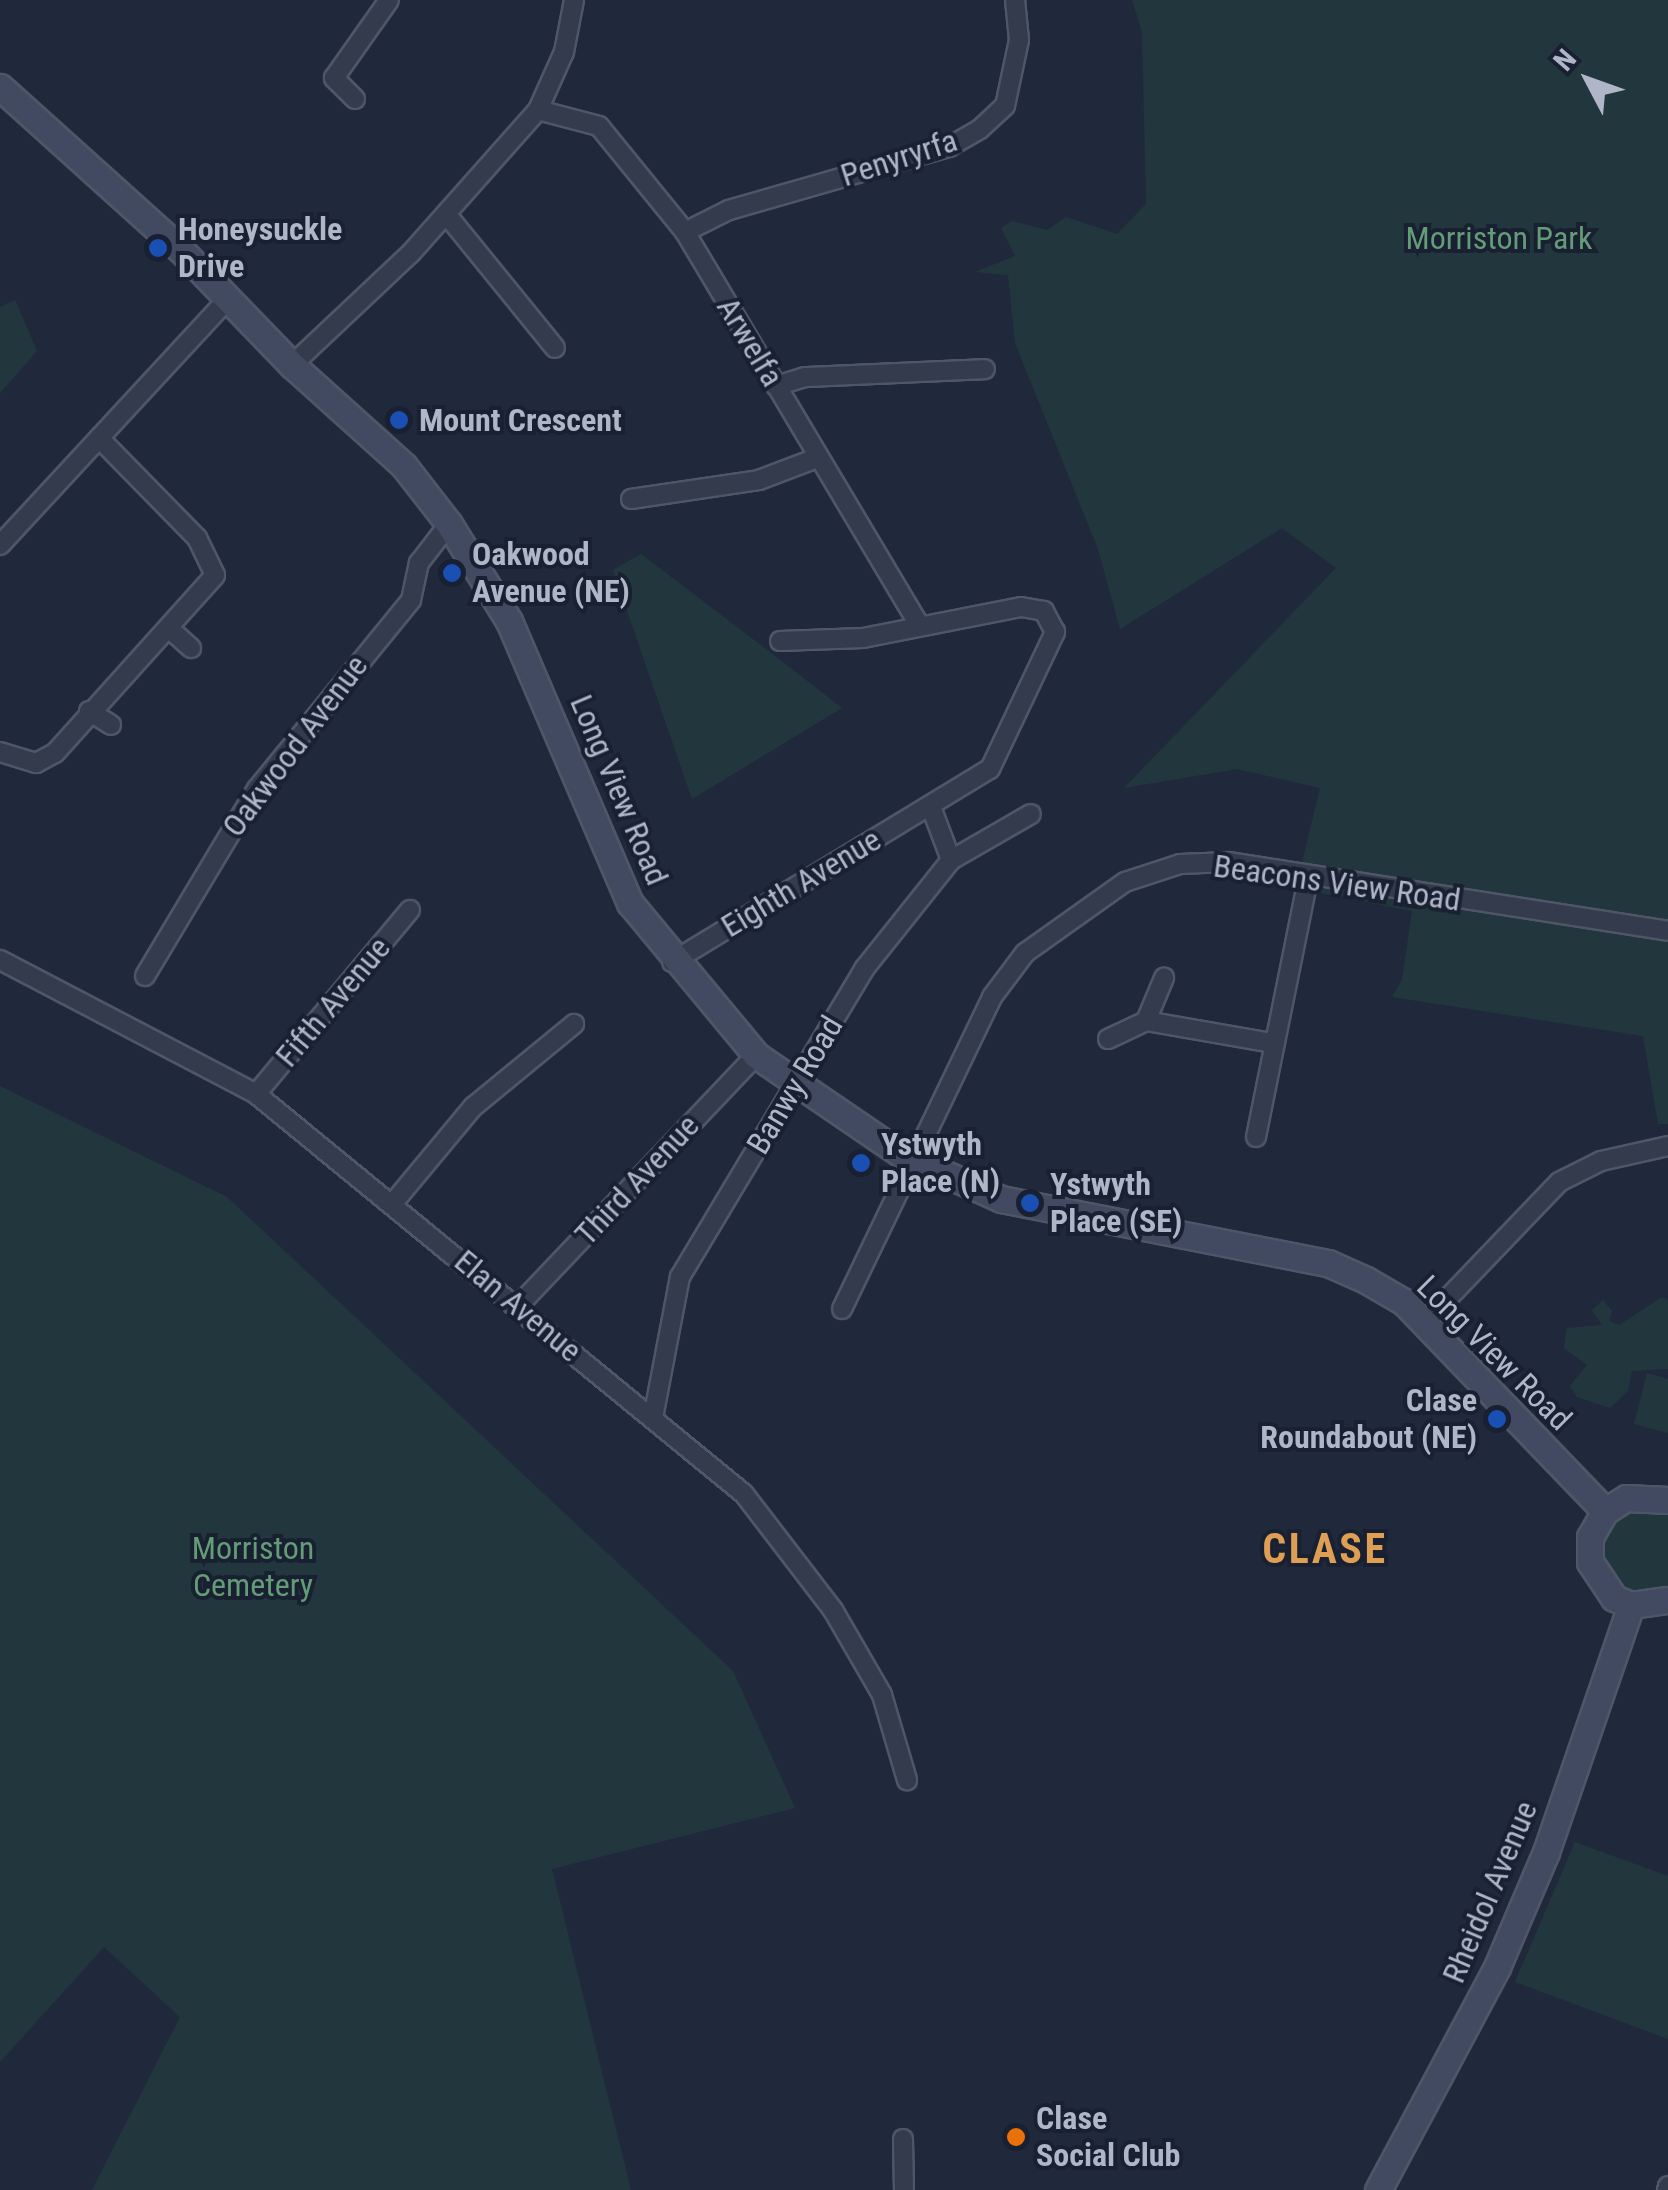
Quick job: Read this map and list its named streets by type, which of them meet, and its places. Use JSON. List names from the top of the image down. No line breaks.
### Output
{"streets":{"street":["Penyryrfa","Arwelfa","Oakwood Avenue","Long View Road","Eighth Avenue","Beacons View Road","Fifth Avenue","Banwy Road","Third Avenue","Elan Avenue","Rheidol Avenue"]},"crossings":[["Penyryrfa","Arwelfa"],["Arwelfa","Eighth Avenue"],["Oakwood Avenue","Long View Road"],["Long View Road","Eighth Avenue"],["Long View Road","Beacons View Road"],["Long View Road","Banwy Road"],["Long View Road","Third Avenue"],["Fifth Avenue","Elan Avenue"],["Banwy Road","Elan Avenue"],["Third Avenue","Elan Avenue"]],"districts":["CLASE"],"parks":["Morriston Park","Morriston Cemetery"],"places":["Honeysuckle Drive","Mount Crescent","Oakwood Avenue (NE)","Ystwyth Place (N)","Ystwyth Place (SE)","Clase Roundabout (NE)","Clase Social Club"],"north":"top left"}
